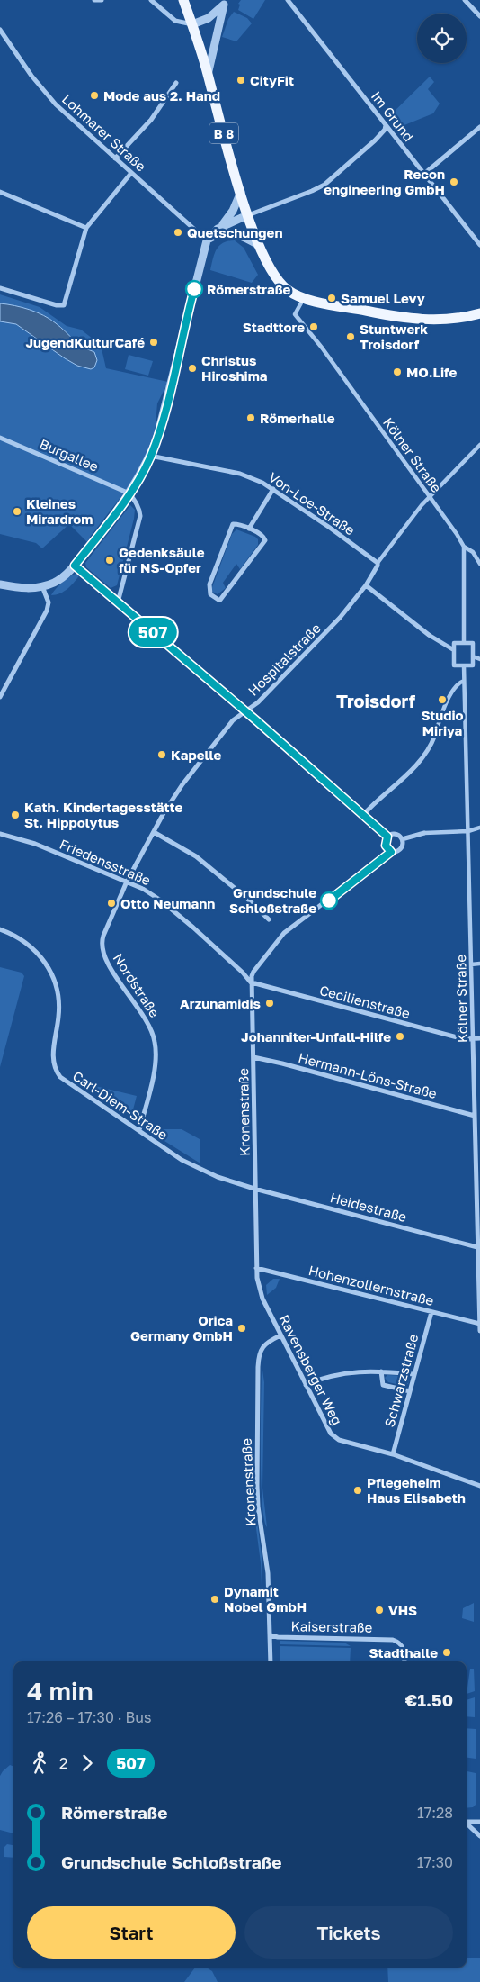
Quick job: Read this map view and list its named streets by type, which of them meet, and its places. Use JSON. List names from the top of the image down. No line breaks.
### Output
{"streets":{"main road":["B 8"],"street":["Im Grund","Lohmarer Straße","Burgallee","Kölner Straße","Von-Loe-Straße","Hospitalstraße","Friedensstraße","Nordstraße","Cecilienstraße","Hermann-Löns-Straße","Carl-Diem-Straße","Kronenstraße","Heidestraße","Hohenzollernstraße","Ravensberger Weg","Schwarzstraße","Kaiserstraße"]},"crossings":[["B 8","Kölner Straße"],["Kölner Straße","Hospitalstraße"],["Kölner Straße","Cecilienstraße"],["Kölner Straße","Hermann-Löns-Straße"],["Kölner Straße","Heidestraße"],["Kölner Straße","Hohenzollernstraße"],["Von-Loe-Straße","Hospitalstraße"],["Hospitalstraße","Friedensstraße"],["Hospitalstraße","Nordstraße"],["Friedensstraße","Nordstraße"],["Friedensstraße","Cecilienstraße"],["Friedensstraße","Kronenstraße"],["Nordstraße","Carl-Diem-Straße"],["Cecilienstraße","Kronenstraße"],["Hermann-Löns-Straße","Kronenstraße"],["Carl-Diem-Straße","Kronenstraße"],["Carl-Diem-Straße","Heidestraße"],["Kronenstraße","Heidestraße"],["Kronenstraße","Hohenzollernstraße"],["Kronenstraße","Ravensberger Weg"],["Kronenstraße","Kaiserstraße"],["Hohenzollernstraße","Ravensberger Weg"],["Hohenzollernstraße","Schwarzstraße"],["Ravensberger Weg","Schwarzstraße"]],"districts":["Troisdorf"],"places":["CityFit","Mode aus 2. Hand","Recon engineering GmbH","Quetschungen","Römerstraße","Samuel Levy","Stadttore","Stuntwerk Troisdorf","JugendKulturCafé","Christus Hiroshima","MO.Life","Römerhalle","Kleines Mirardrom","Gedenksäule für NS-Opfer","Studio Miriya","Kapelle","Kath. Kindertagesstätte St. Hippolytus","Grundschule Schloßstraße","Otto Neumann","Arzunamidis","Johanniter-Unfall-Hilfe","Orica Germany GmbH","Pflegeheim Haus Elisabeth","Dynamit Nobel GmbH","VHS","Stadthalle"],"lines":["bus line 507"],"page":{"on_map":"507","heading":["4 min","17:26 – 17:30 · Bus","€1.50"],"legs":["2","507"],"list":[{"name":"Römerstraße","value":"17:28"},{"name":"Grundschule Schloßstraße","value":"17:30"}],"buttons":["Start","Tickets"]}}
